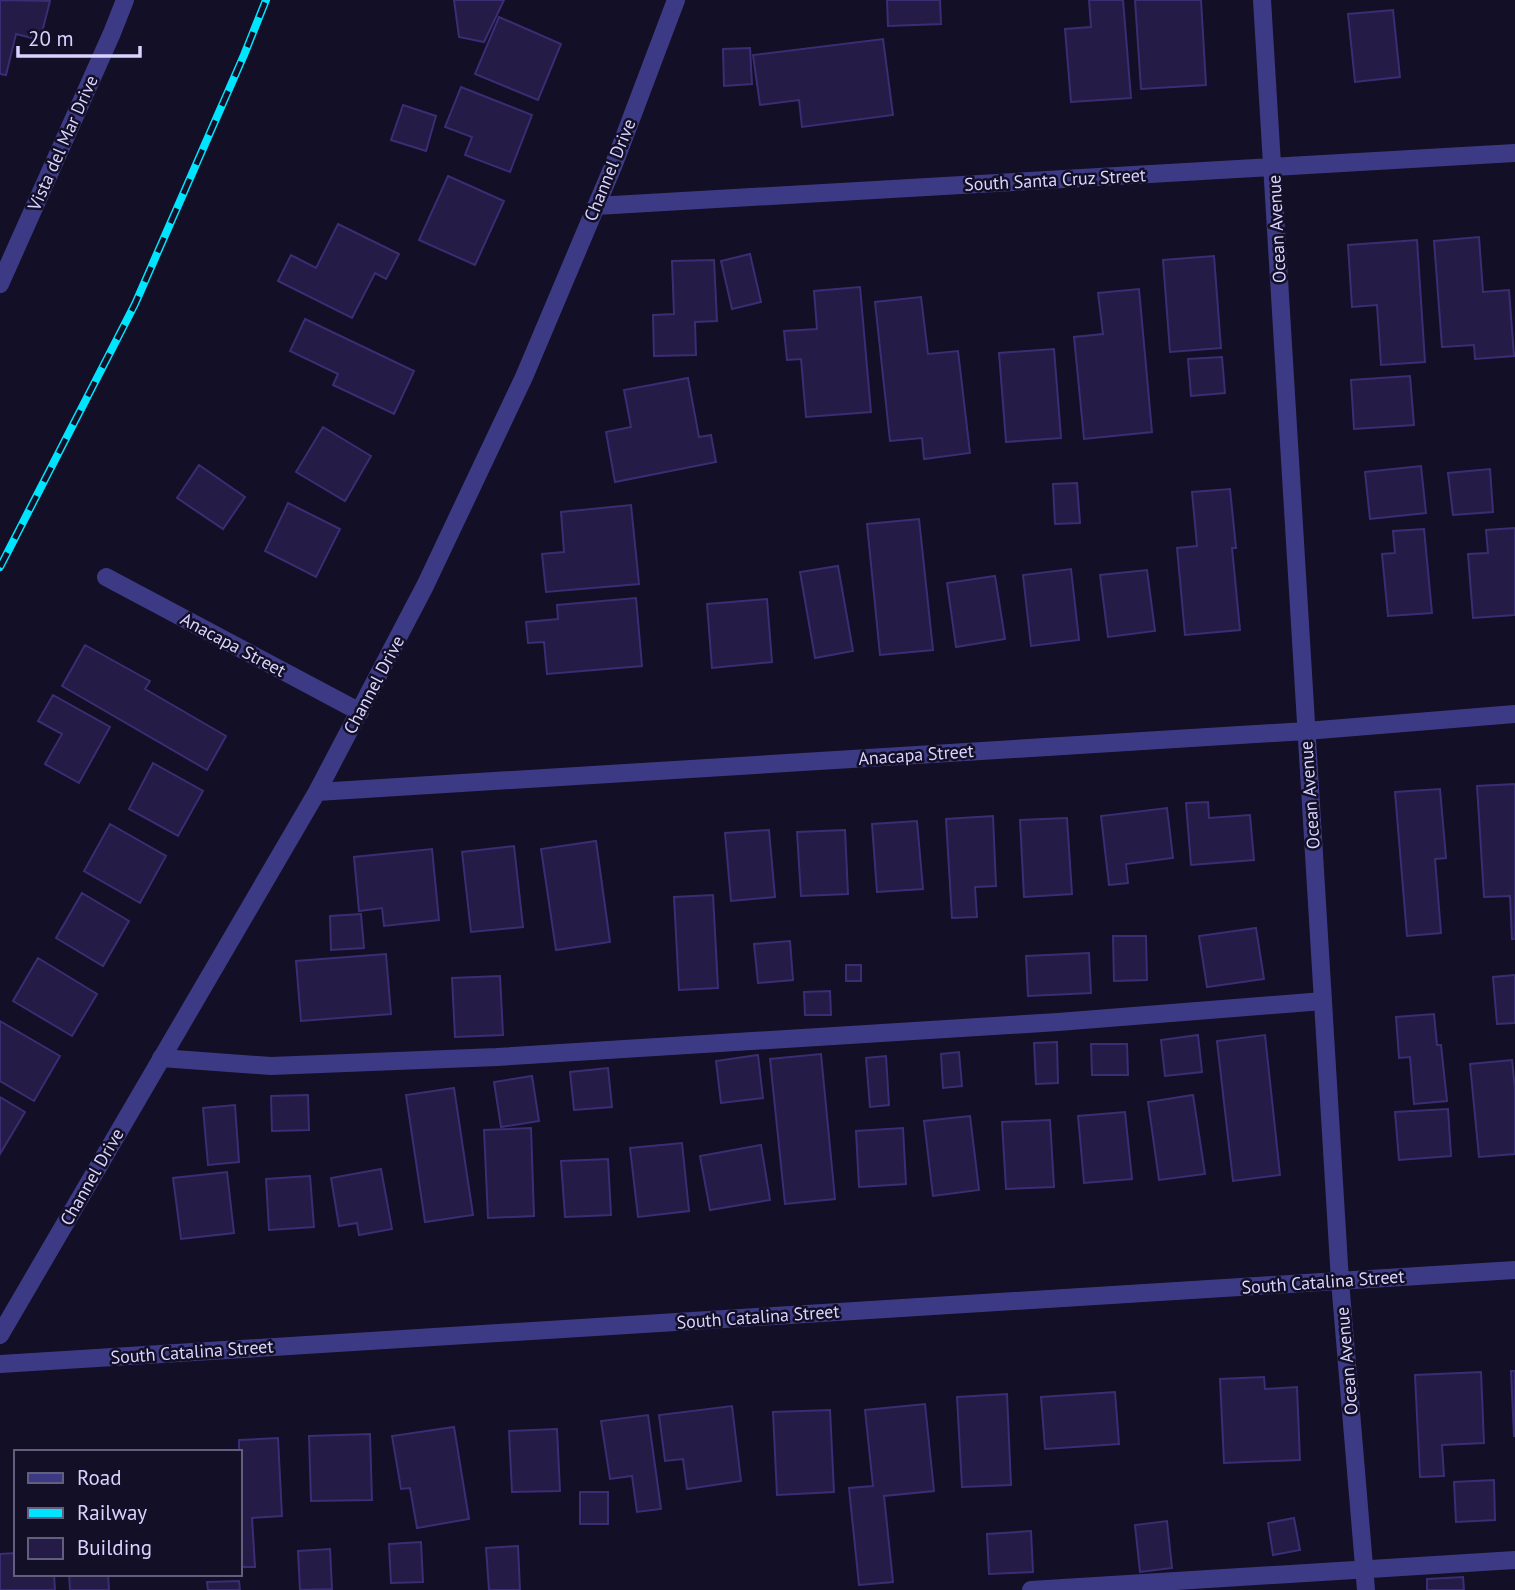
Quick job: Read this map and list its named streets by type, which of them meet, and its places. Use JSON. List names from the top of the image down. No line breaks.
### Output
{"streets":{"street":["Vista del Mar Drive","Channel Drive","South Santa Cruz Street","Ocean Avenue","Anacapa Street","South Catalina Street"]},"crossings":[["Channel Drive","South Santa Cruz Street"],["Channel Drive","Anacapa Street"],["South Santa Cruz Street","Ocean Avenue"],["Ocean Avenue","Anacapa Street"],["Ocean Avenue","South Catalina Street"]],"legend":["Road","Railway","Building"],"scale_bar":"20 m"}
